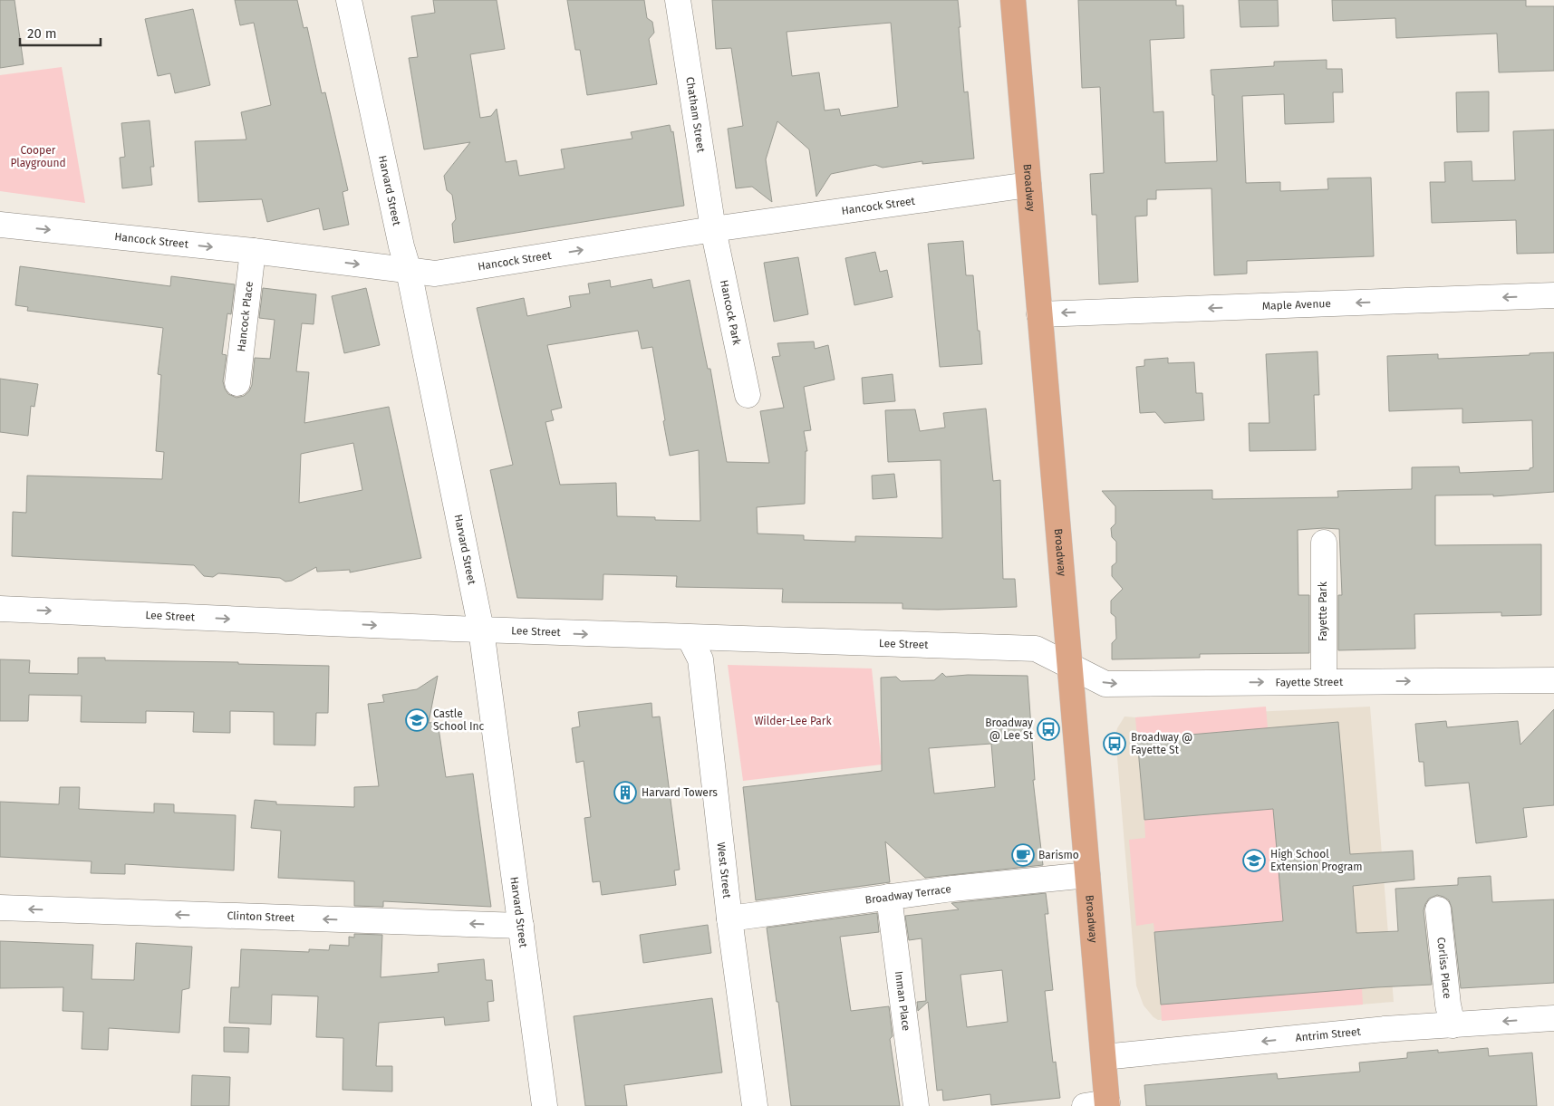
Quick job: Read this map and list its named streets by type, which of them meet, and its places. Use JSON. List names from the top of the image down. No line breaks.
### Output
{"streets":{"main road":["Broadway"],"street":["Chatham Street","Harvard Street","Hancock Street","Maple Avenue","Hancock Park","Hancock Place","Fayette Park","Lee Street","Fayette Street","West Street","Broadway Terrace","Clinton Street","Corliss Place","Inman Place","Antrim Street"]},"crossings":[["Chatham Street","Hancock Street"],["Chatham Street","Hancock Park"],["Broadway","Hancock Street"],["Broadway","Maple Avenue"],["Broadway","Lee Street"],["Broadway","Fayette Street"],["Broadway","Broadway Terrace"],["Broadway","Antrim Street"],["Harvard Street","Hancock Street"],["Harvard Street","Lee Street"],["Harvard Street","Clinton Street"],["Hancock Street","Hancock Park"],["Hancock Street","Hancock Place"],["Fayette Park","Fayette Street"],["Lee Street","Fayette Street"],["Lee Street","West Street"],["West Street","Broadway Terrace"],["Broadway Terrace","Inman Place"],["Corliss Place","Antrim Street"]],"one_way":["Hancock Street","Maple Avenue","Lee Street","Fayette Street","Clinton Street","Antrim Street"],"parks":["Cooper Playground","Wilder-Lee Park"],"places":{"school or university":["Castle School Inc","High School Extension Program"],"bus stop":["Broadway @ Lee St","Broadway @ Fayette St"],"building":["Harvard Towers"],"cafe":["Barismo"]},"scale_bar":"20 m"}
